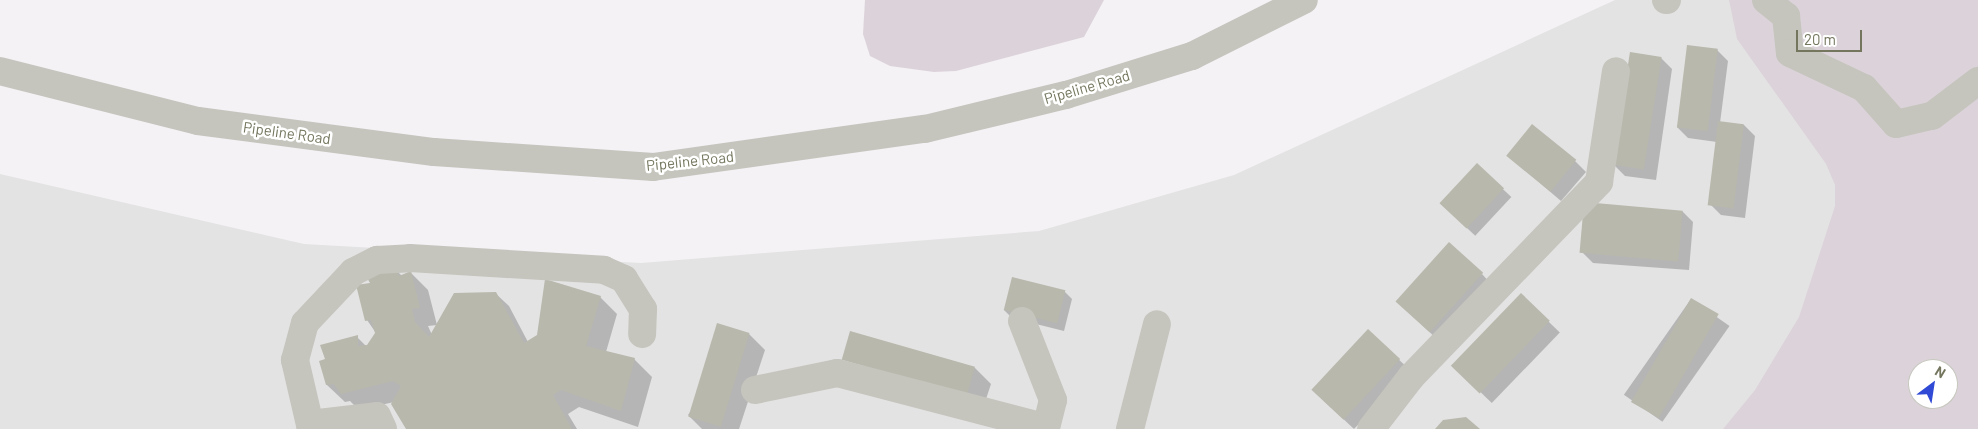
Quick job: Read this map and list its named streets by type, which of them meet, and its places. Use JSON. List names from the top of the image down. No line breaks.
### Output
{"streets":{"lane":["Pipeline Road"]},"scale_bar":"20 m","north":"top right"}
